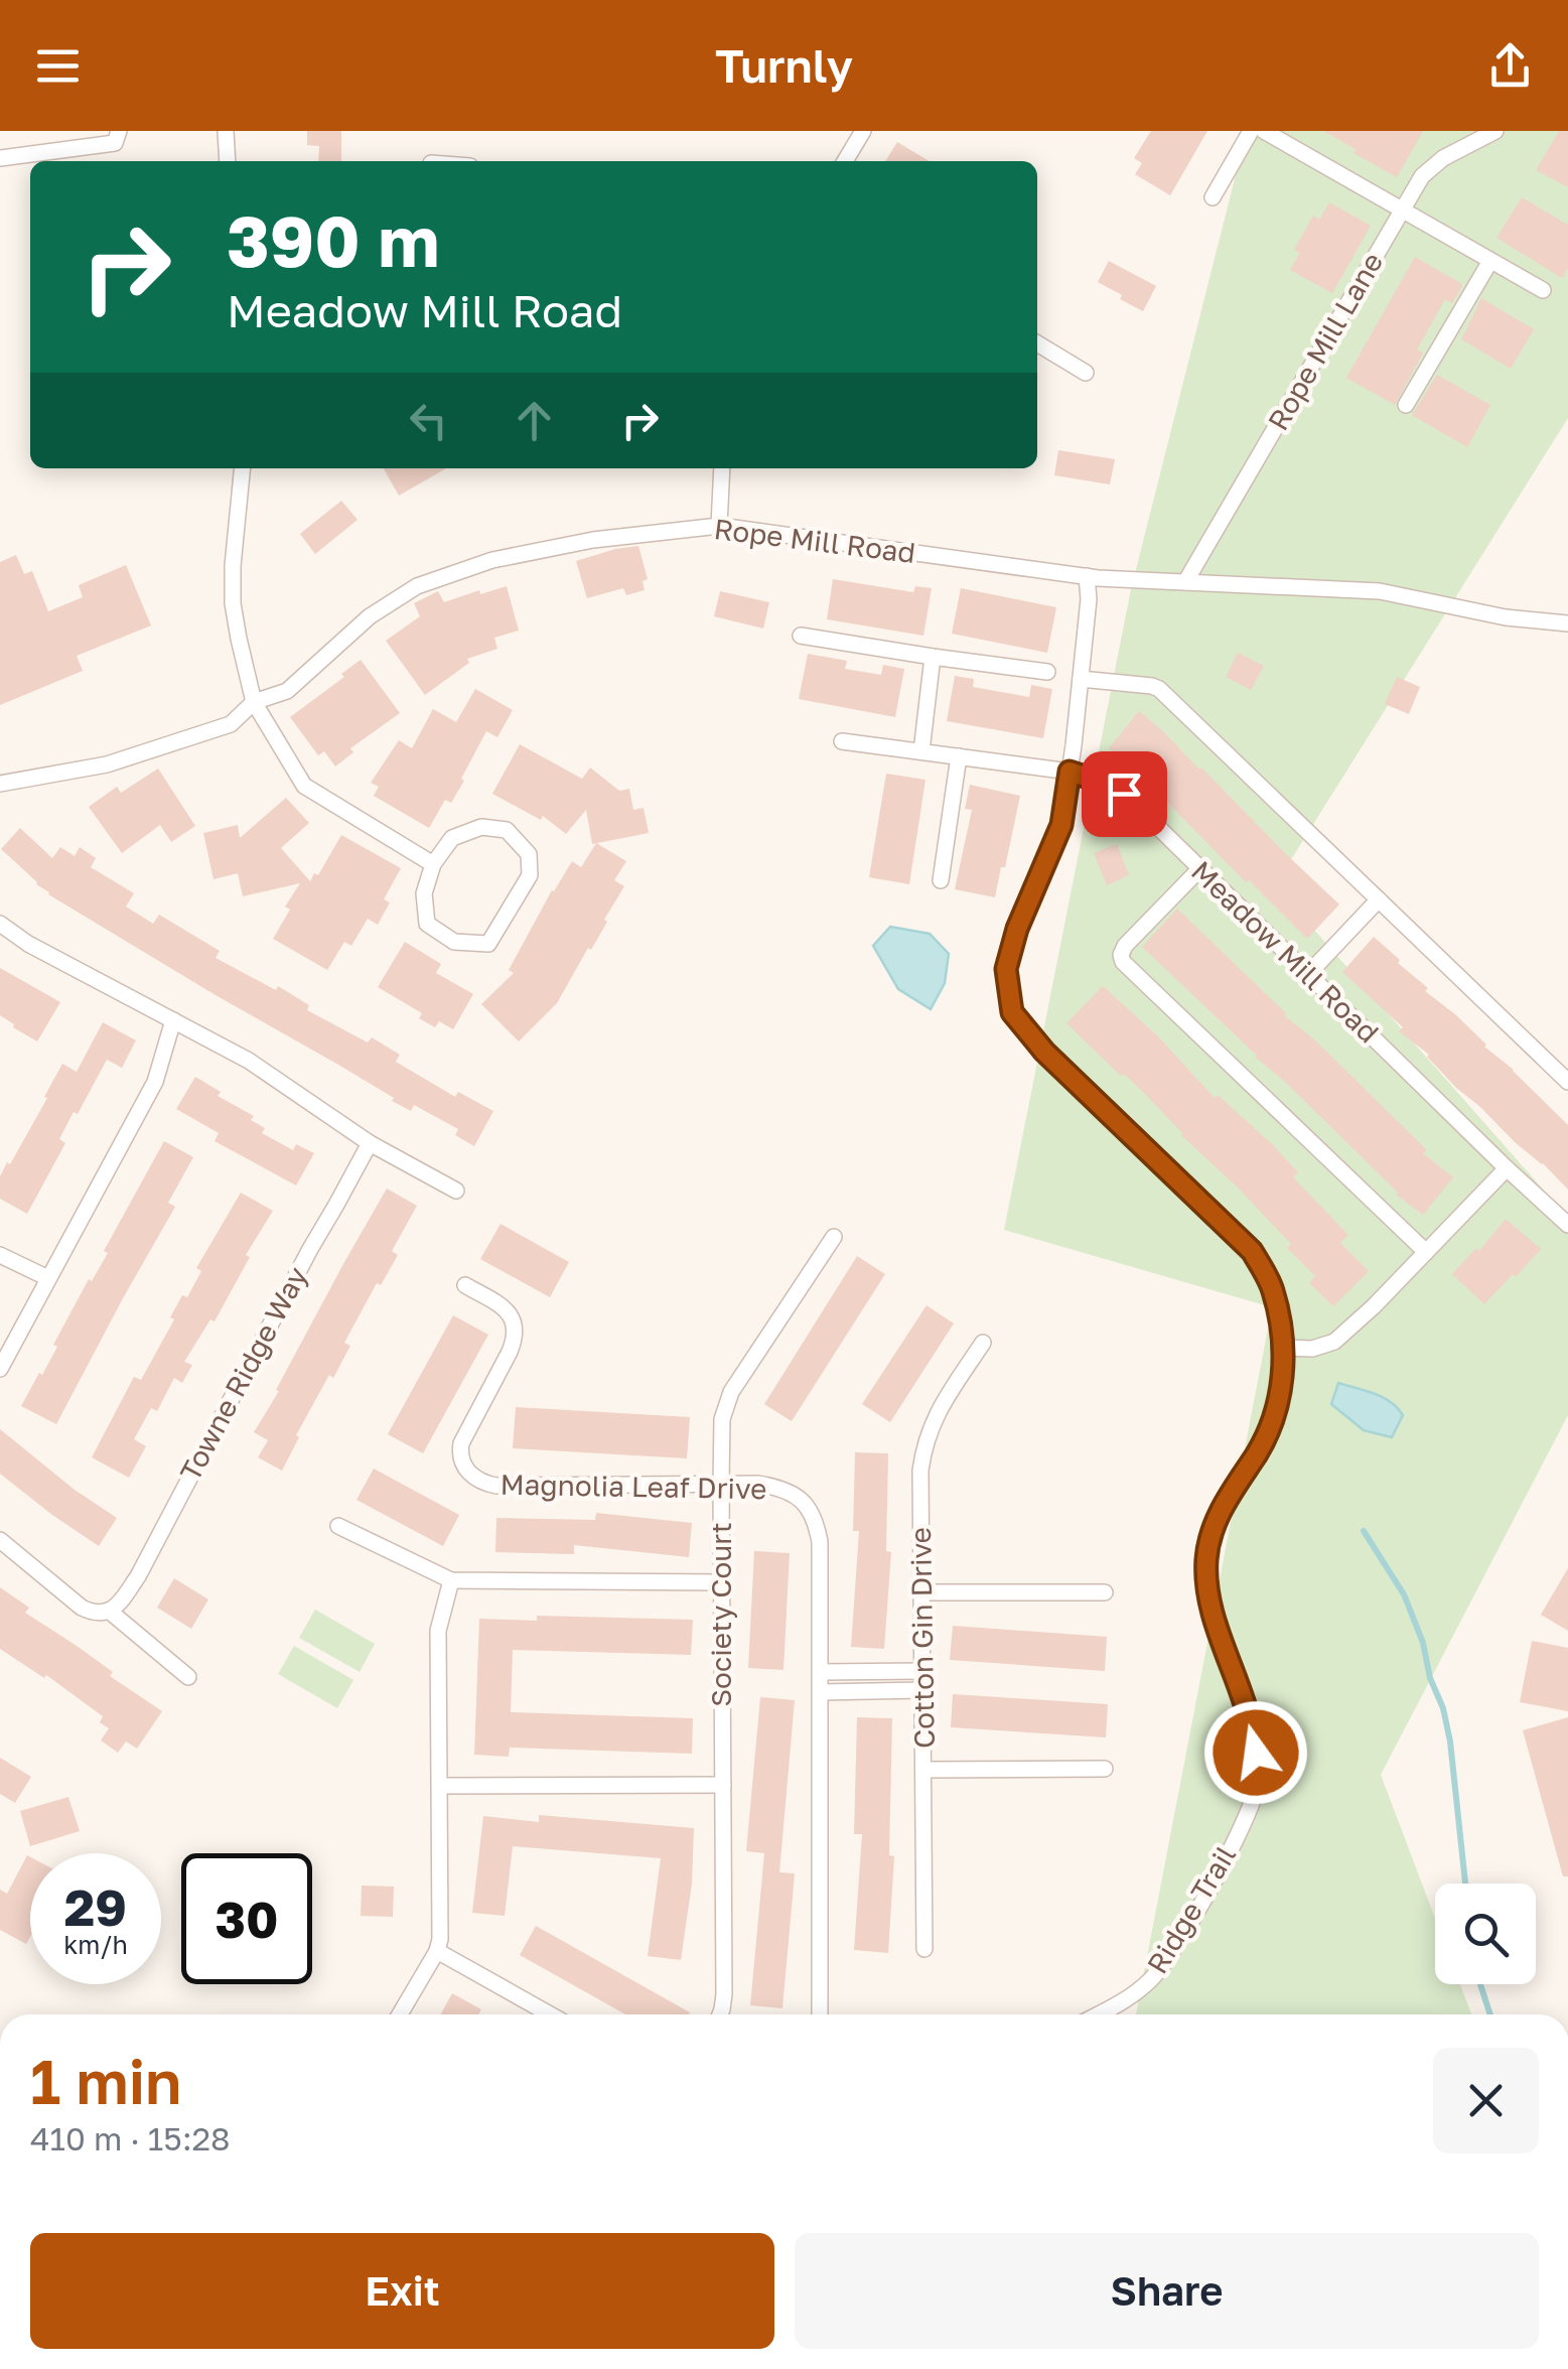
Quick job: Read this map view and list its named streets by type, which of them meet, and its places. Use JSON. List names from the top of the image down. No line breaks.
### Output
{"streets":{"street":["Rope Mill Lane","Rope Mill Road","Meadow Mill Road","Towne Ridge Way","Magnolia Leaf Drive","Society Court","Cotton Gin Drive","Ridge Trail"]},"crossings":[["Rope Mill Lane","Rope Mill Road"],["Rope Mill Road","Ridge Trail"],["Meadow Mill Road","Ridge Trail"],["Magnolia Leaf Drive","Society Court"]],"page":{"header":"Turnly","turn":["390 m","Meadow Mill Road"],"speed":"29 km/h","limit":"30","heading":["1 min","410 m · 15:28"],"buttons":["Exit","Share"]}}
